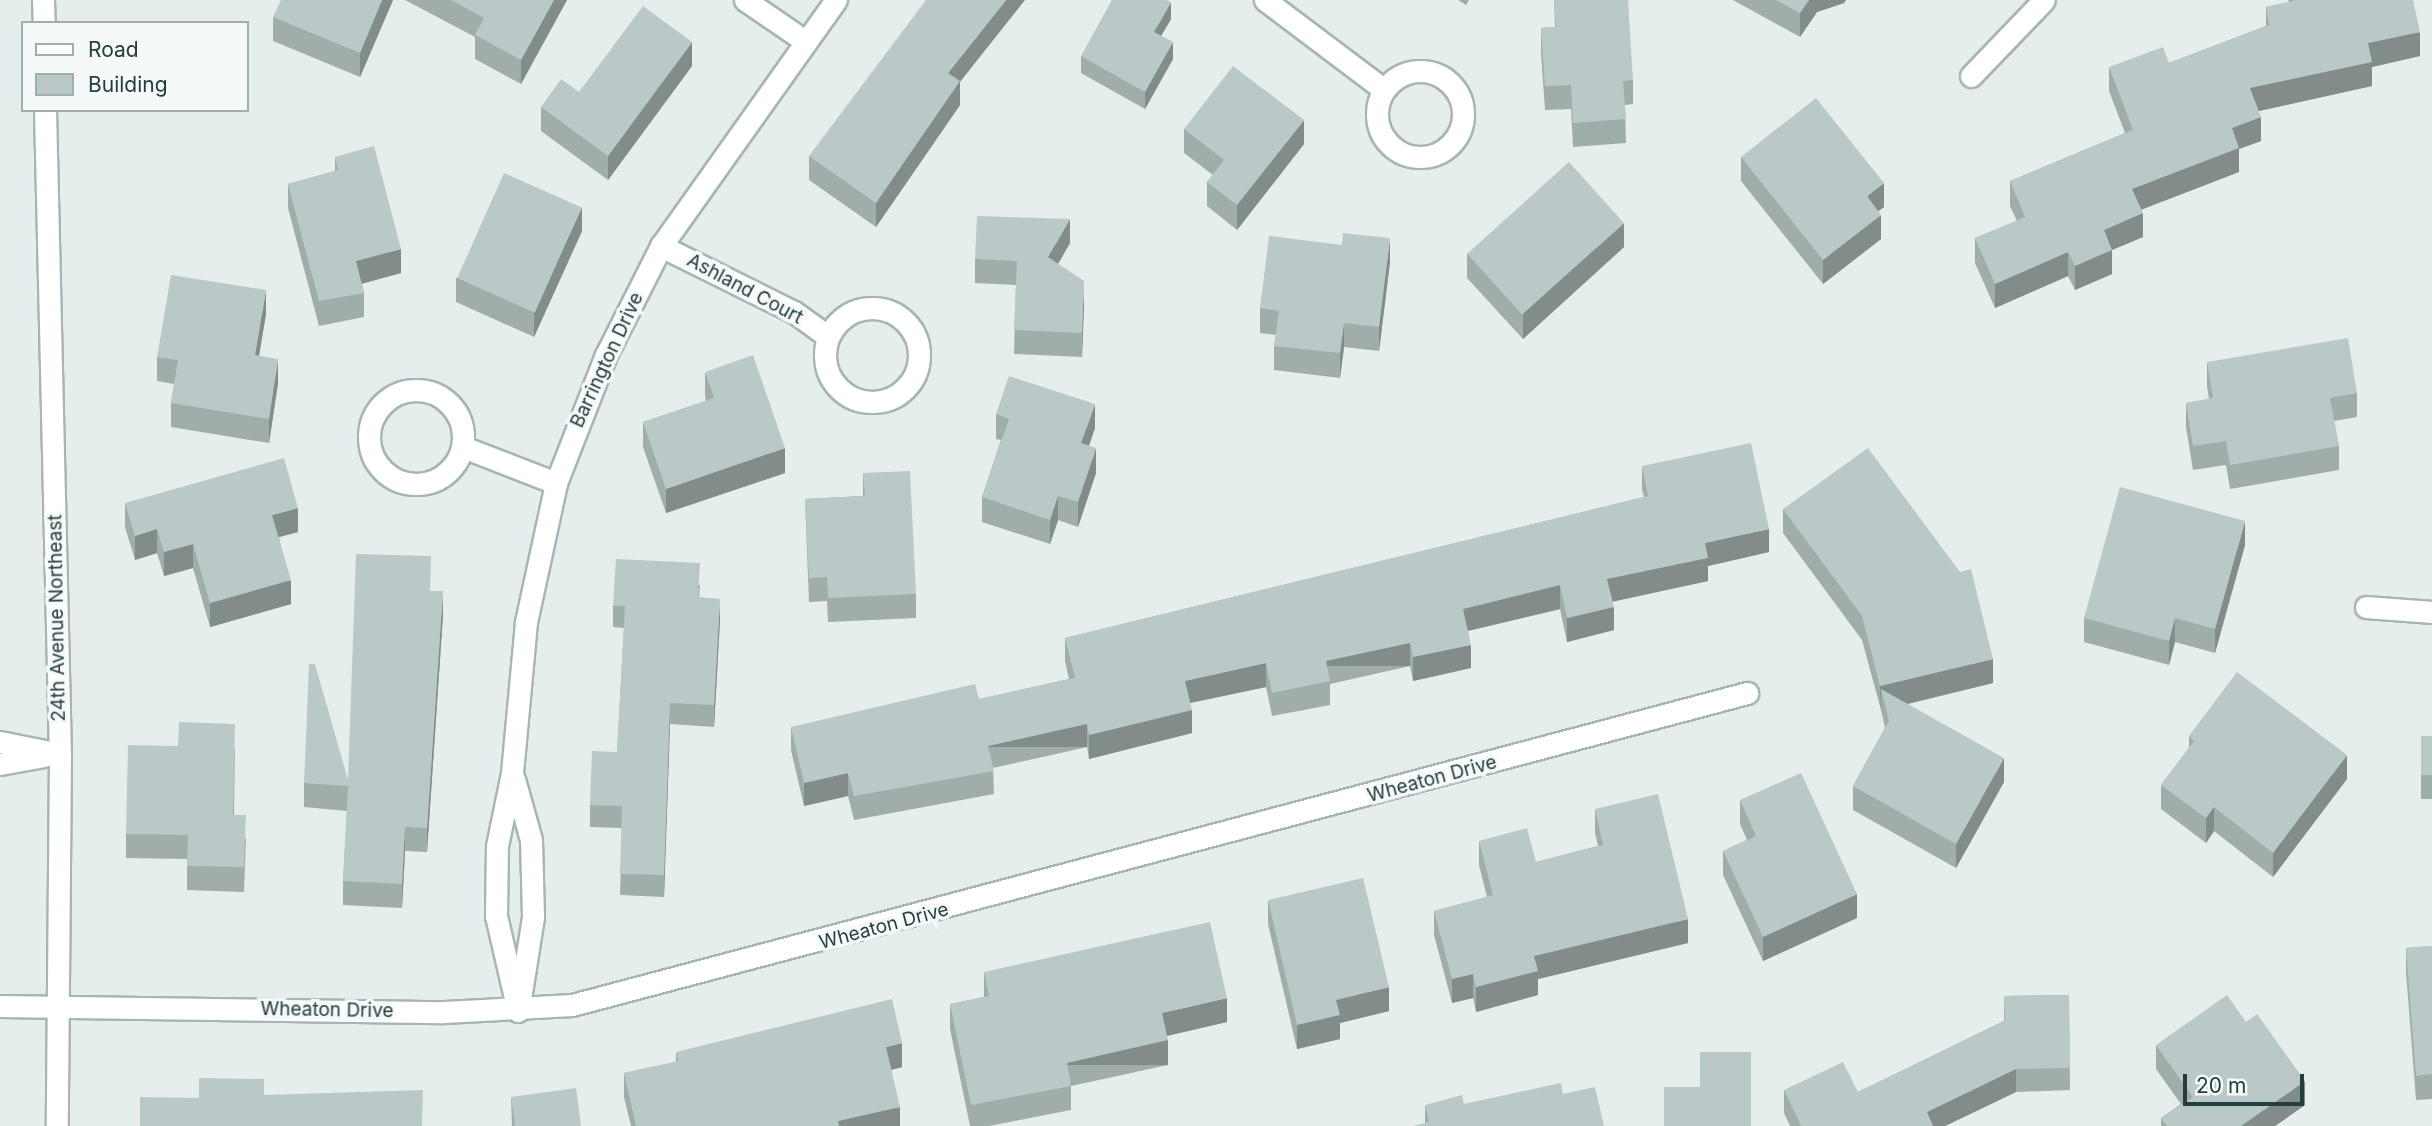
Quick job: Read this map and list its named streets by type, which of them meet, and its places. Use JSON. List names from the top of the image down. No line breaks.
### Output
{"streets":{"street":["Ashland Court","Barrington Drive","24th Avenue Northeast","Wheaton Drive"]},"crossings":[["Ashland Court","Barrington Drive"],["Barrington Drive","Wheaton Drive"],["24th Avenue Northeast","Wheaton Drive"]],"legend":["Road","Building"],"scale_bar":"20 m"}
